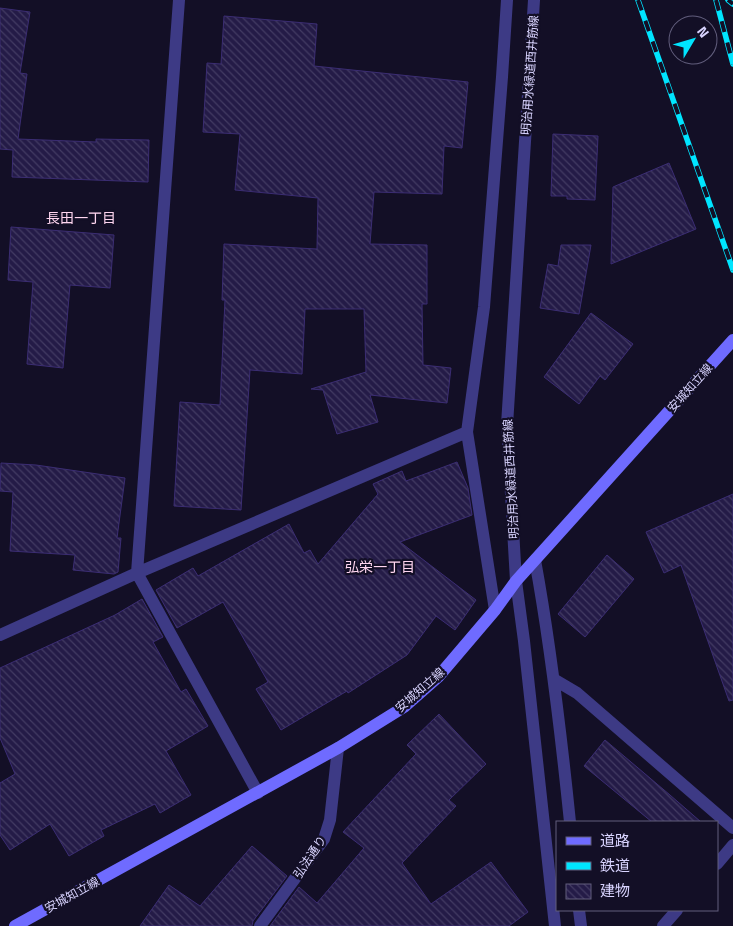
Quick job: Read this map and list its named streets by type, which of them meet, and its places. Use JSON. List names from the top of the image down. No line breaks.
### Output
{"streets":{"main road":["安城知立線"],"street":["明治用水緑道西井筋線","弘法通り"]},"crossings":[["明治用水緑道西井筋線","安城知立線"],["安城知立線","弘法通り"]],"districts":["長田一丁目","弘栄一丁目"],"legend":["道路","鉄道","建物"],"north":"top right"}
